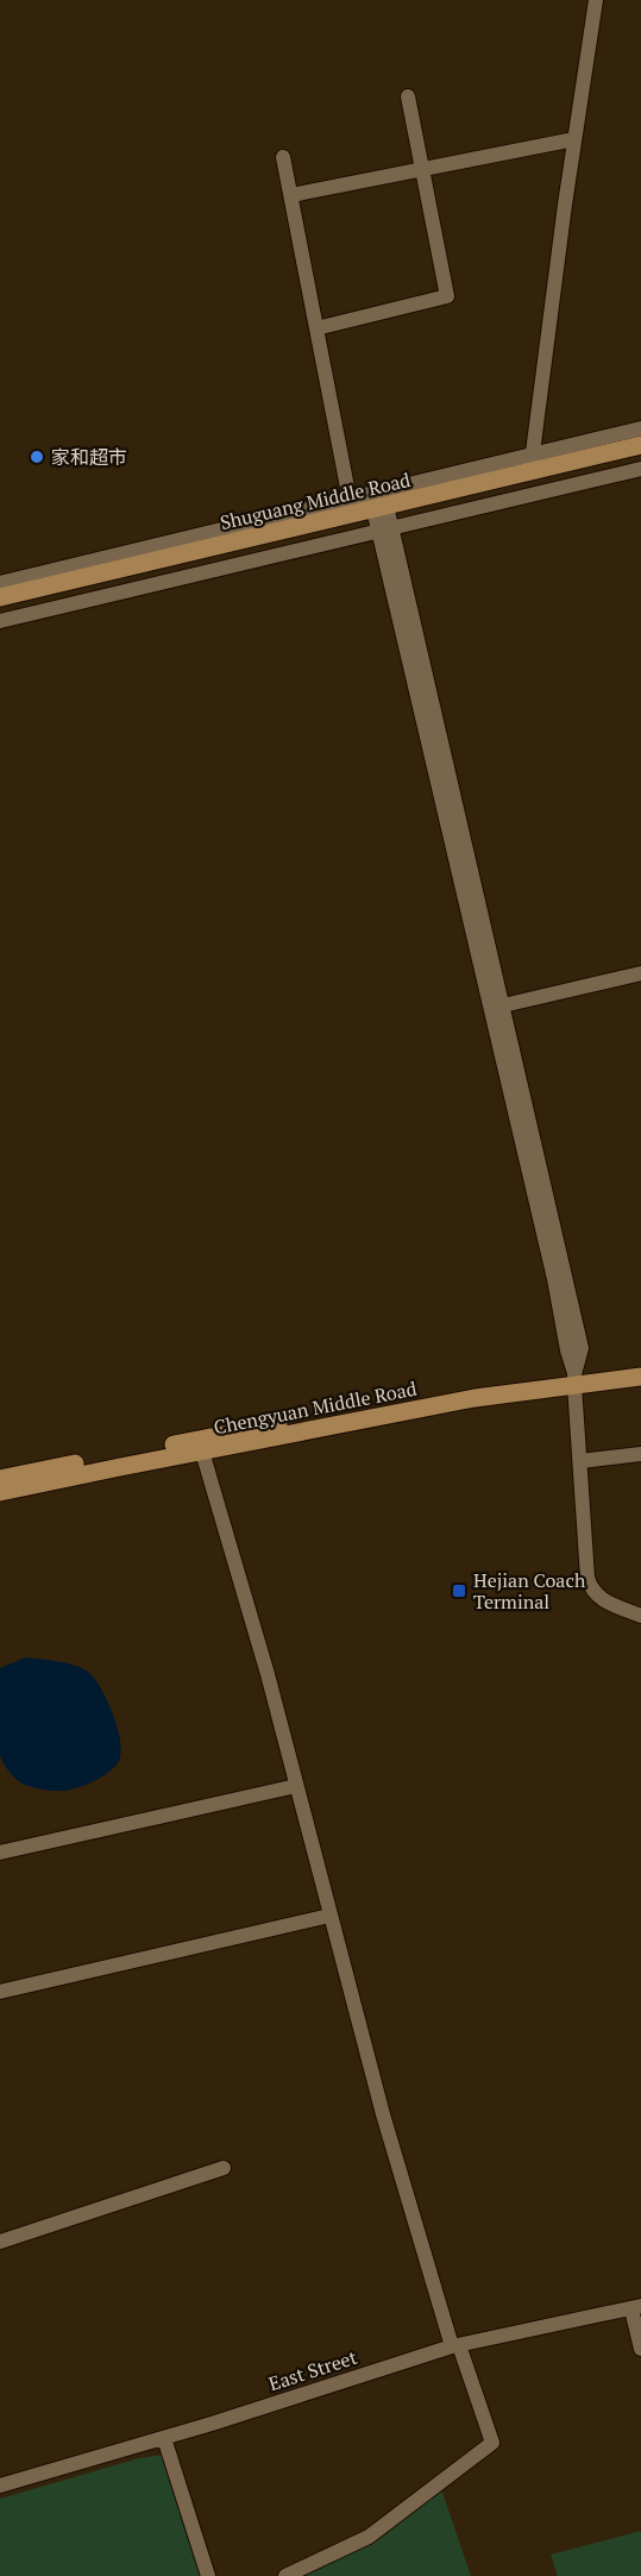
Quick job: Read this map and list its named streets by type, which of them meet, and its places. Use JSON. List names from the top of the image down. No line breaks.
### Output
{"streets":{"main road":["Shuguang Middle Road","Chengyuan Middle Road"],"street":["East Street"]},"places":{"other":["家和超市"],"transit":["Hejian Coach Terminal"]}}
